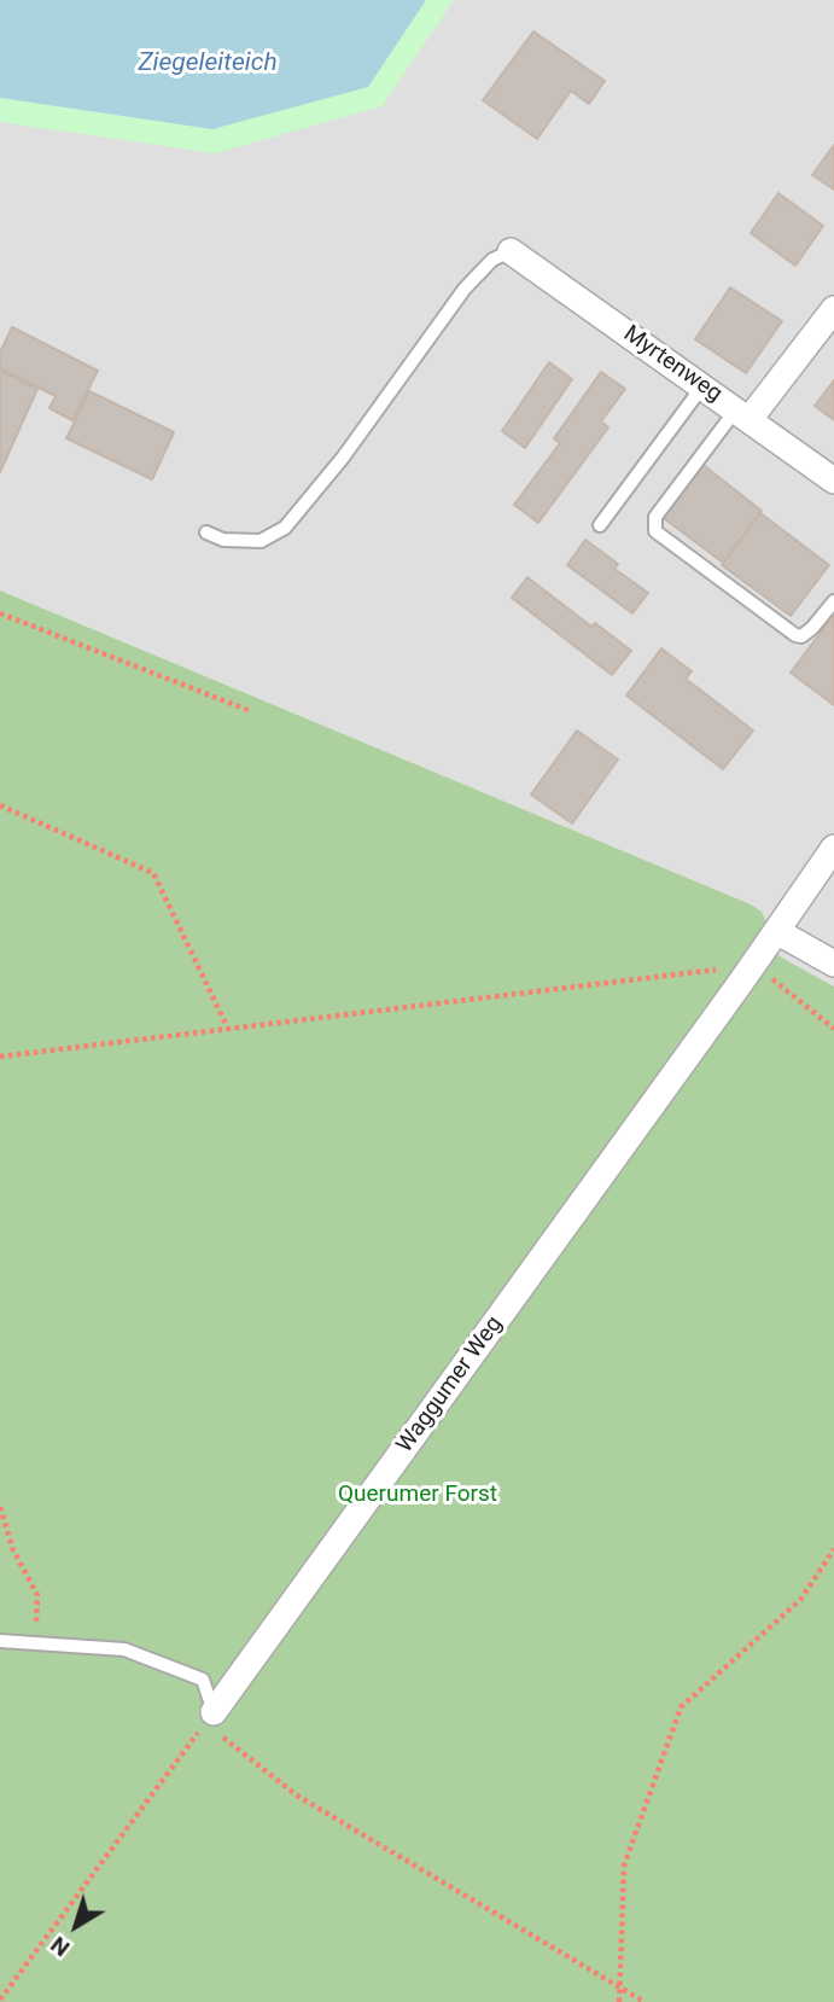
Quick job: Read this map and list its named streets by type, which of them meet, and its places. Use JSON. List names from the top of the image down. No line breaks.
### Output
{"streets":{"street":["Myrtenweg","Waggumer Weg"]},"water":["Ziegeleiteich"],"parks":["Querumer Forst"],"north":"bottom left"}
